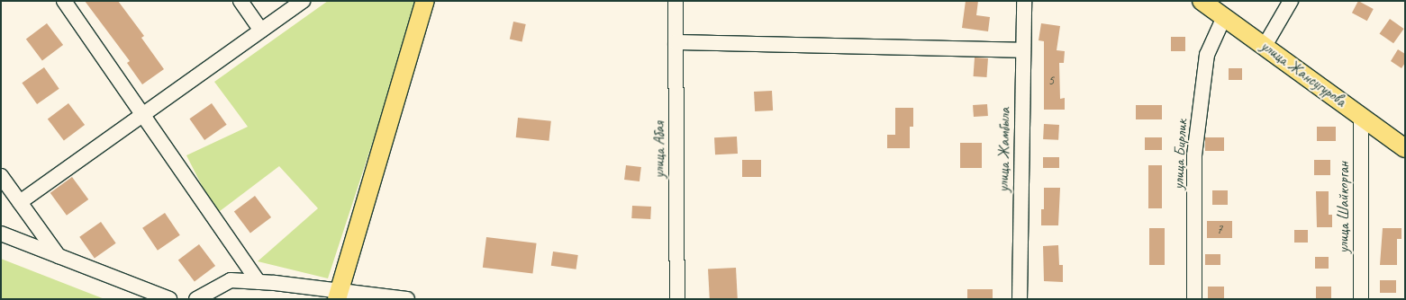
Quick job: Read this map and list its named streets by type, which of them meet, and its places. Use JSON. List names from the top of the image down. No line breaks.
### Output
{"streets":{"main road":["улица Жансугурова"],"street":["улица Абая","улица Жамбыла","улица Бирлик","улица Шайкорган"]},"crossings":[["улица Жансугурова","улица Бирлик"],["улица Жансугурова","улица Шайкорган"]],"house_numbers":["5","7"]}
